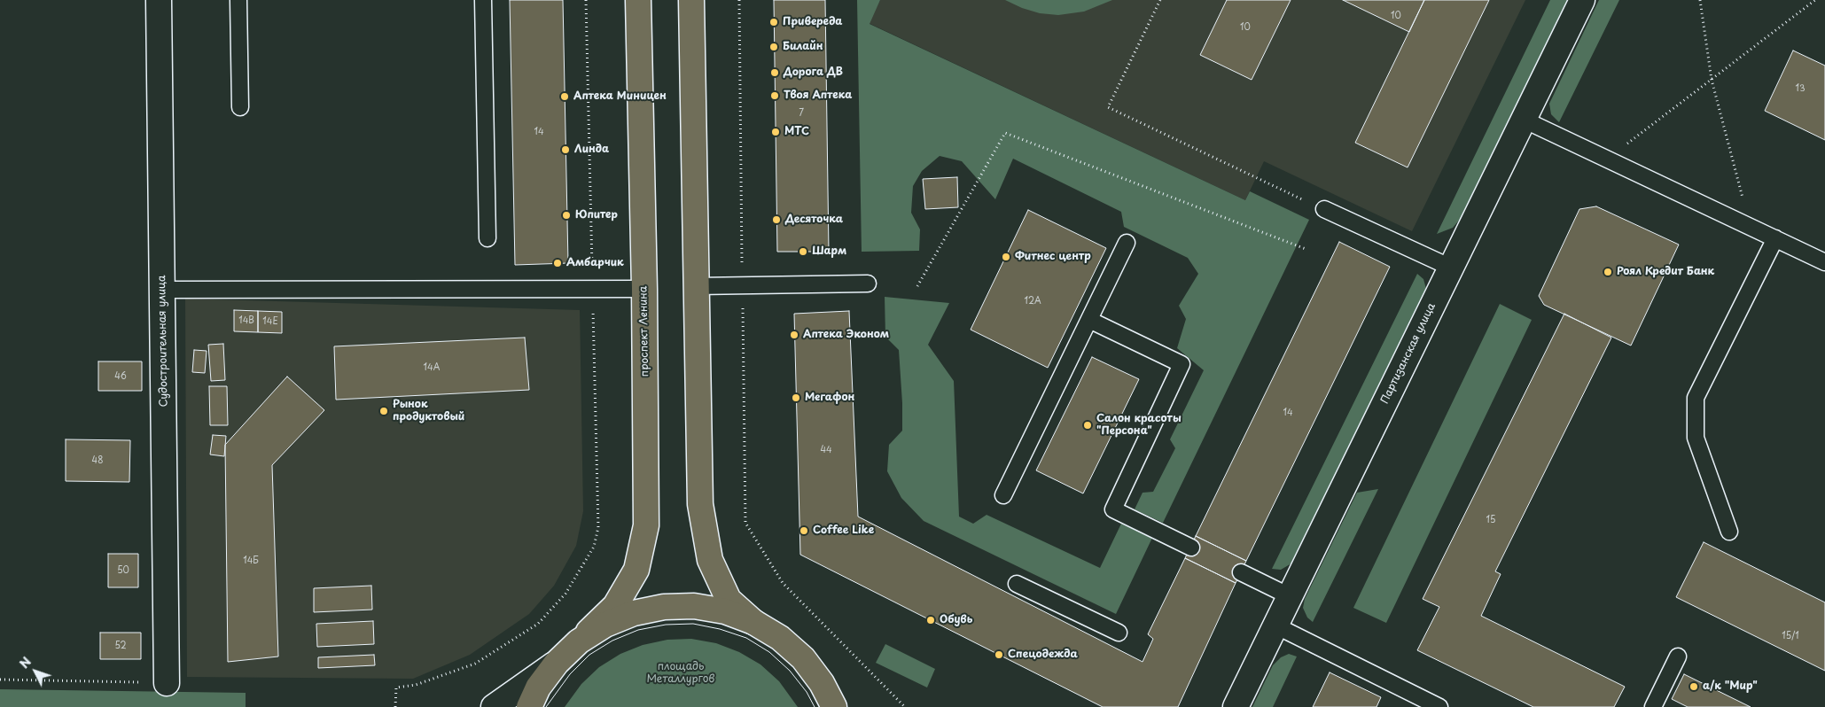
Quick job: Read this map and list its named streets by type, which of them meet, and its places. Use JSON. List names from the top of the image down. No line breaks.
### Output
{"streets":{"main road":["проспект Ленина"],"street":["Судостроительная улица","Партизанская улица"]},"parks":["площадь Металлургов"],"places":["Привереда","Билайн","Дорога ДВ","Твоя Аптека","Аптека Миницен","МТС","Линда","Юпитер","Десяточка","Шарм","Фитнес центр","Амбарчик","Роял Кредит Банк","Аптека Эконом","Мегафон","Рынок продуктовый","Салон красоты \"Персона\"","Coffee Like","Обувь","Спецодежда","а/к \"Мир\""],"house_numbers":["10","10","13","7","14","12А","14В","14Е","14А","46","14","44","48","15","14Б","50","15/1","52"],"north":"top left"}
